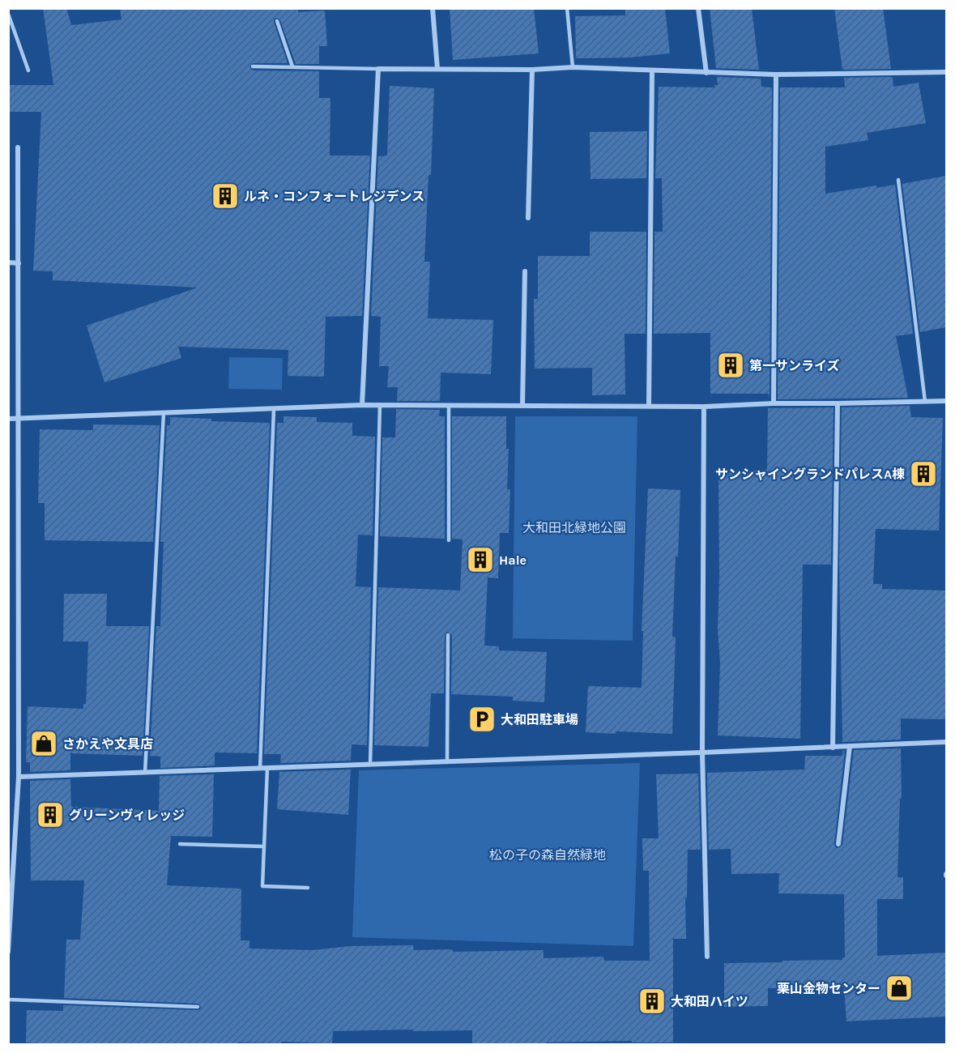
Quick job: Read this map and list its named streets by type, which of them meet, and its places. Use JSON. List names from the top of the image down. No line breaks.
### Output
{"parks":["大和田北緑地公園","松の子の森自然緑地"],"places":{"building":["ルネ・コンフォートレジデンス","第一サンライズ","サンシャイングランドパレスA棟","Hale","グリーンヴィレッジ","大和田ハイツ"],"parking":["大和田駐車場"],"shop":["さかえや文具店","栗山金物センター"]}}
